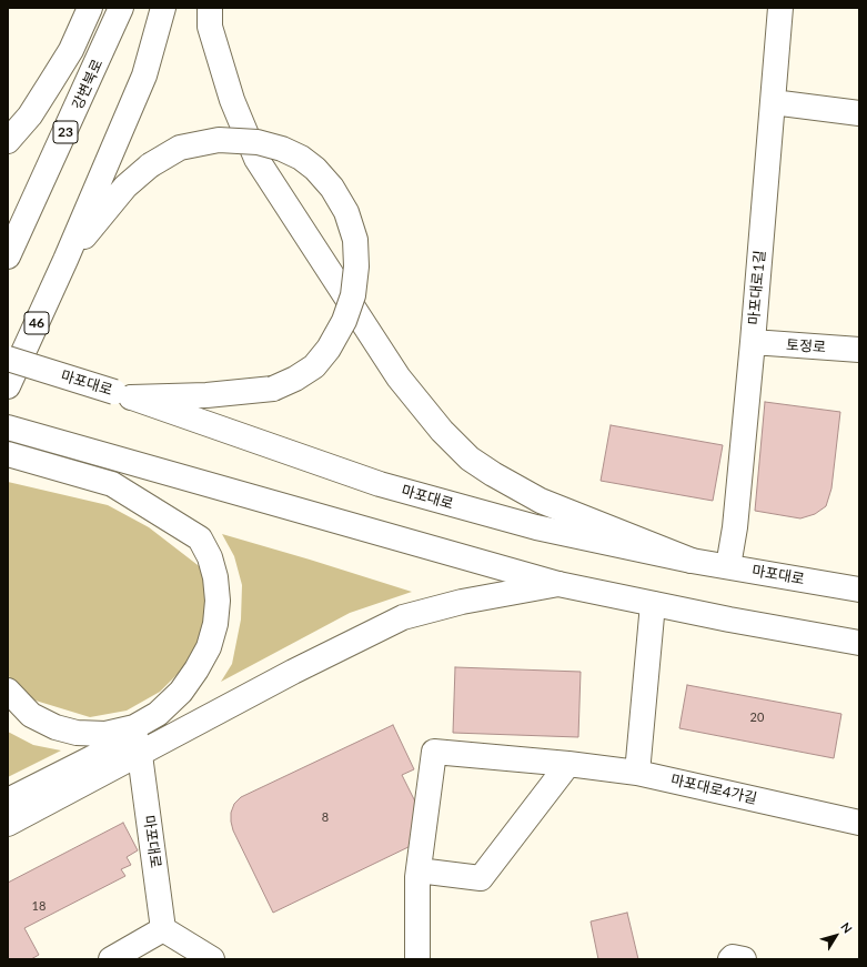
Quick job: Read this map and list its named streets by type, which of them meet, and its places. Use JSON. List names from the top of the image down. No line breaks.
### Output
{"streets":{"main road":["강변북로","23","마포대로1길","46","토정로","마포대로","마포대로4가길"]},"crossings":[["마포대로1길","토정로"],["마포대로1길","마포대로"]],"house_numbers":["20","8","18"],"north":"top right"}
